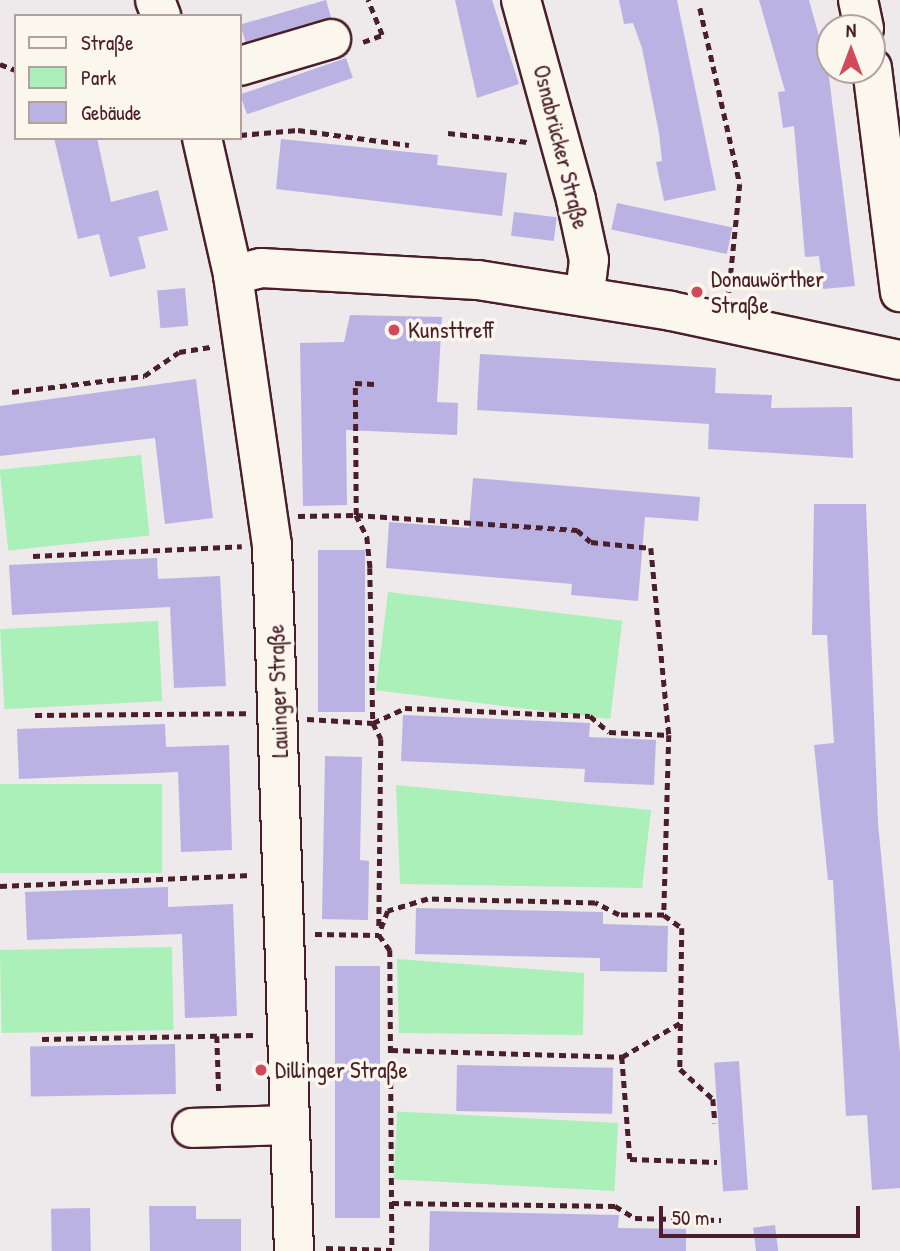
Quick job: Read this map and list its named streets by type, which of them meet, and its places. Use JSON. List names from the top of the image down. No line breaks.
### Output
{"streets":{"street":["Osnabrücker Straße","Lauinger Straße"]},"places":["Donauwörther Straße","Kunsttreff","Dillinger Straße"],"legend":["Straße","Park","Gebäude"],"scale_bar":"50 m","north":"top"}
